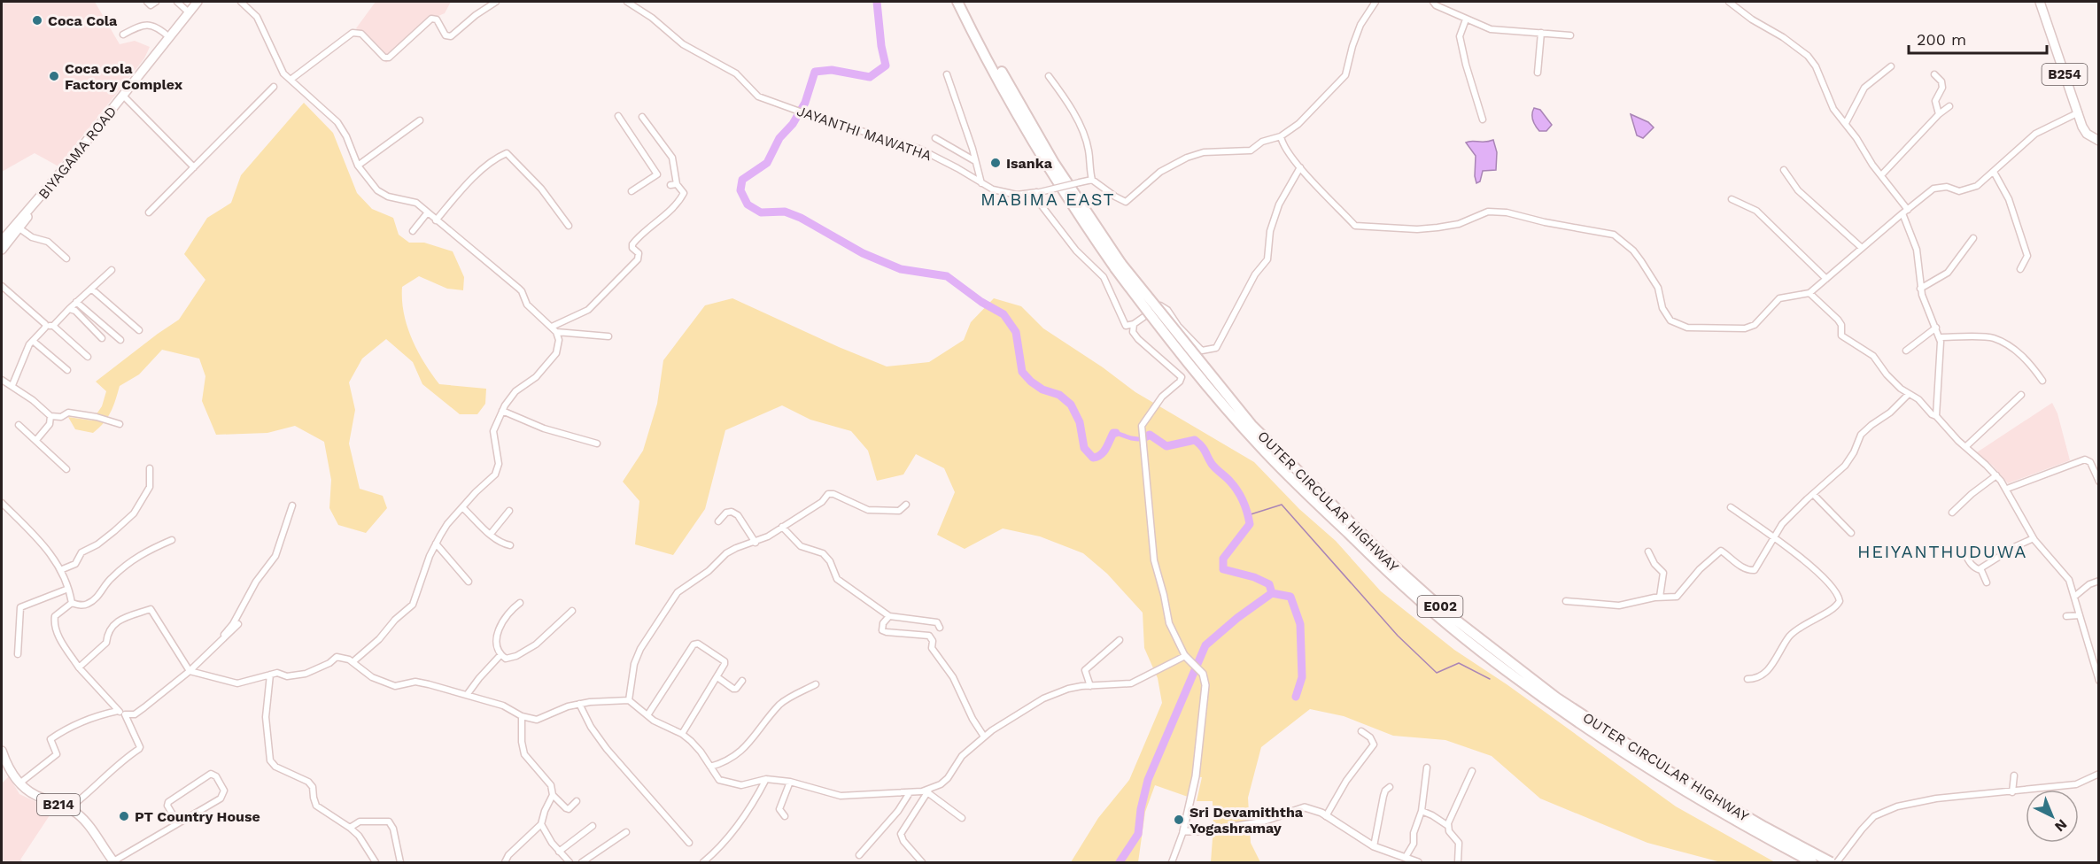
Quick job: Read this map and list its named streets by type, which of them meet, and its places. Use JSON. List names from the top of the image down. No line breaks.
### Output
{"streets":{"highway":["OUTER CIRCULAR HIGHWAY","E002"],"main road":["B254","BIYAGAMA ROAD","B214"],"street":["JAYANTHI MAWATHA"]},"districts":["MABIMA EAST","HEIYANTHUDUWA"],"places":["Coca Cola","Coca cola Factory Complex","Isanka","PT Country House","Sri Devamiththa Yogashramay"],"scale_bar":"200 m","north":"bottom right"}
